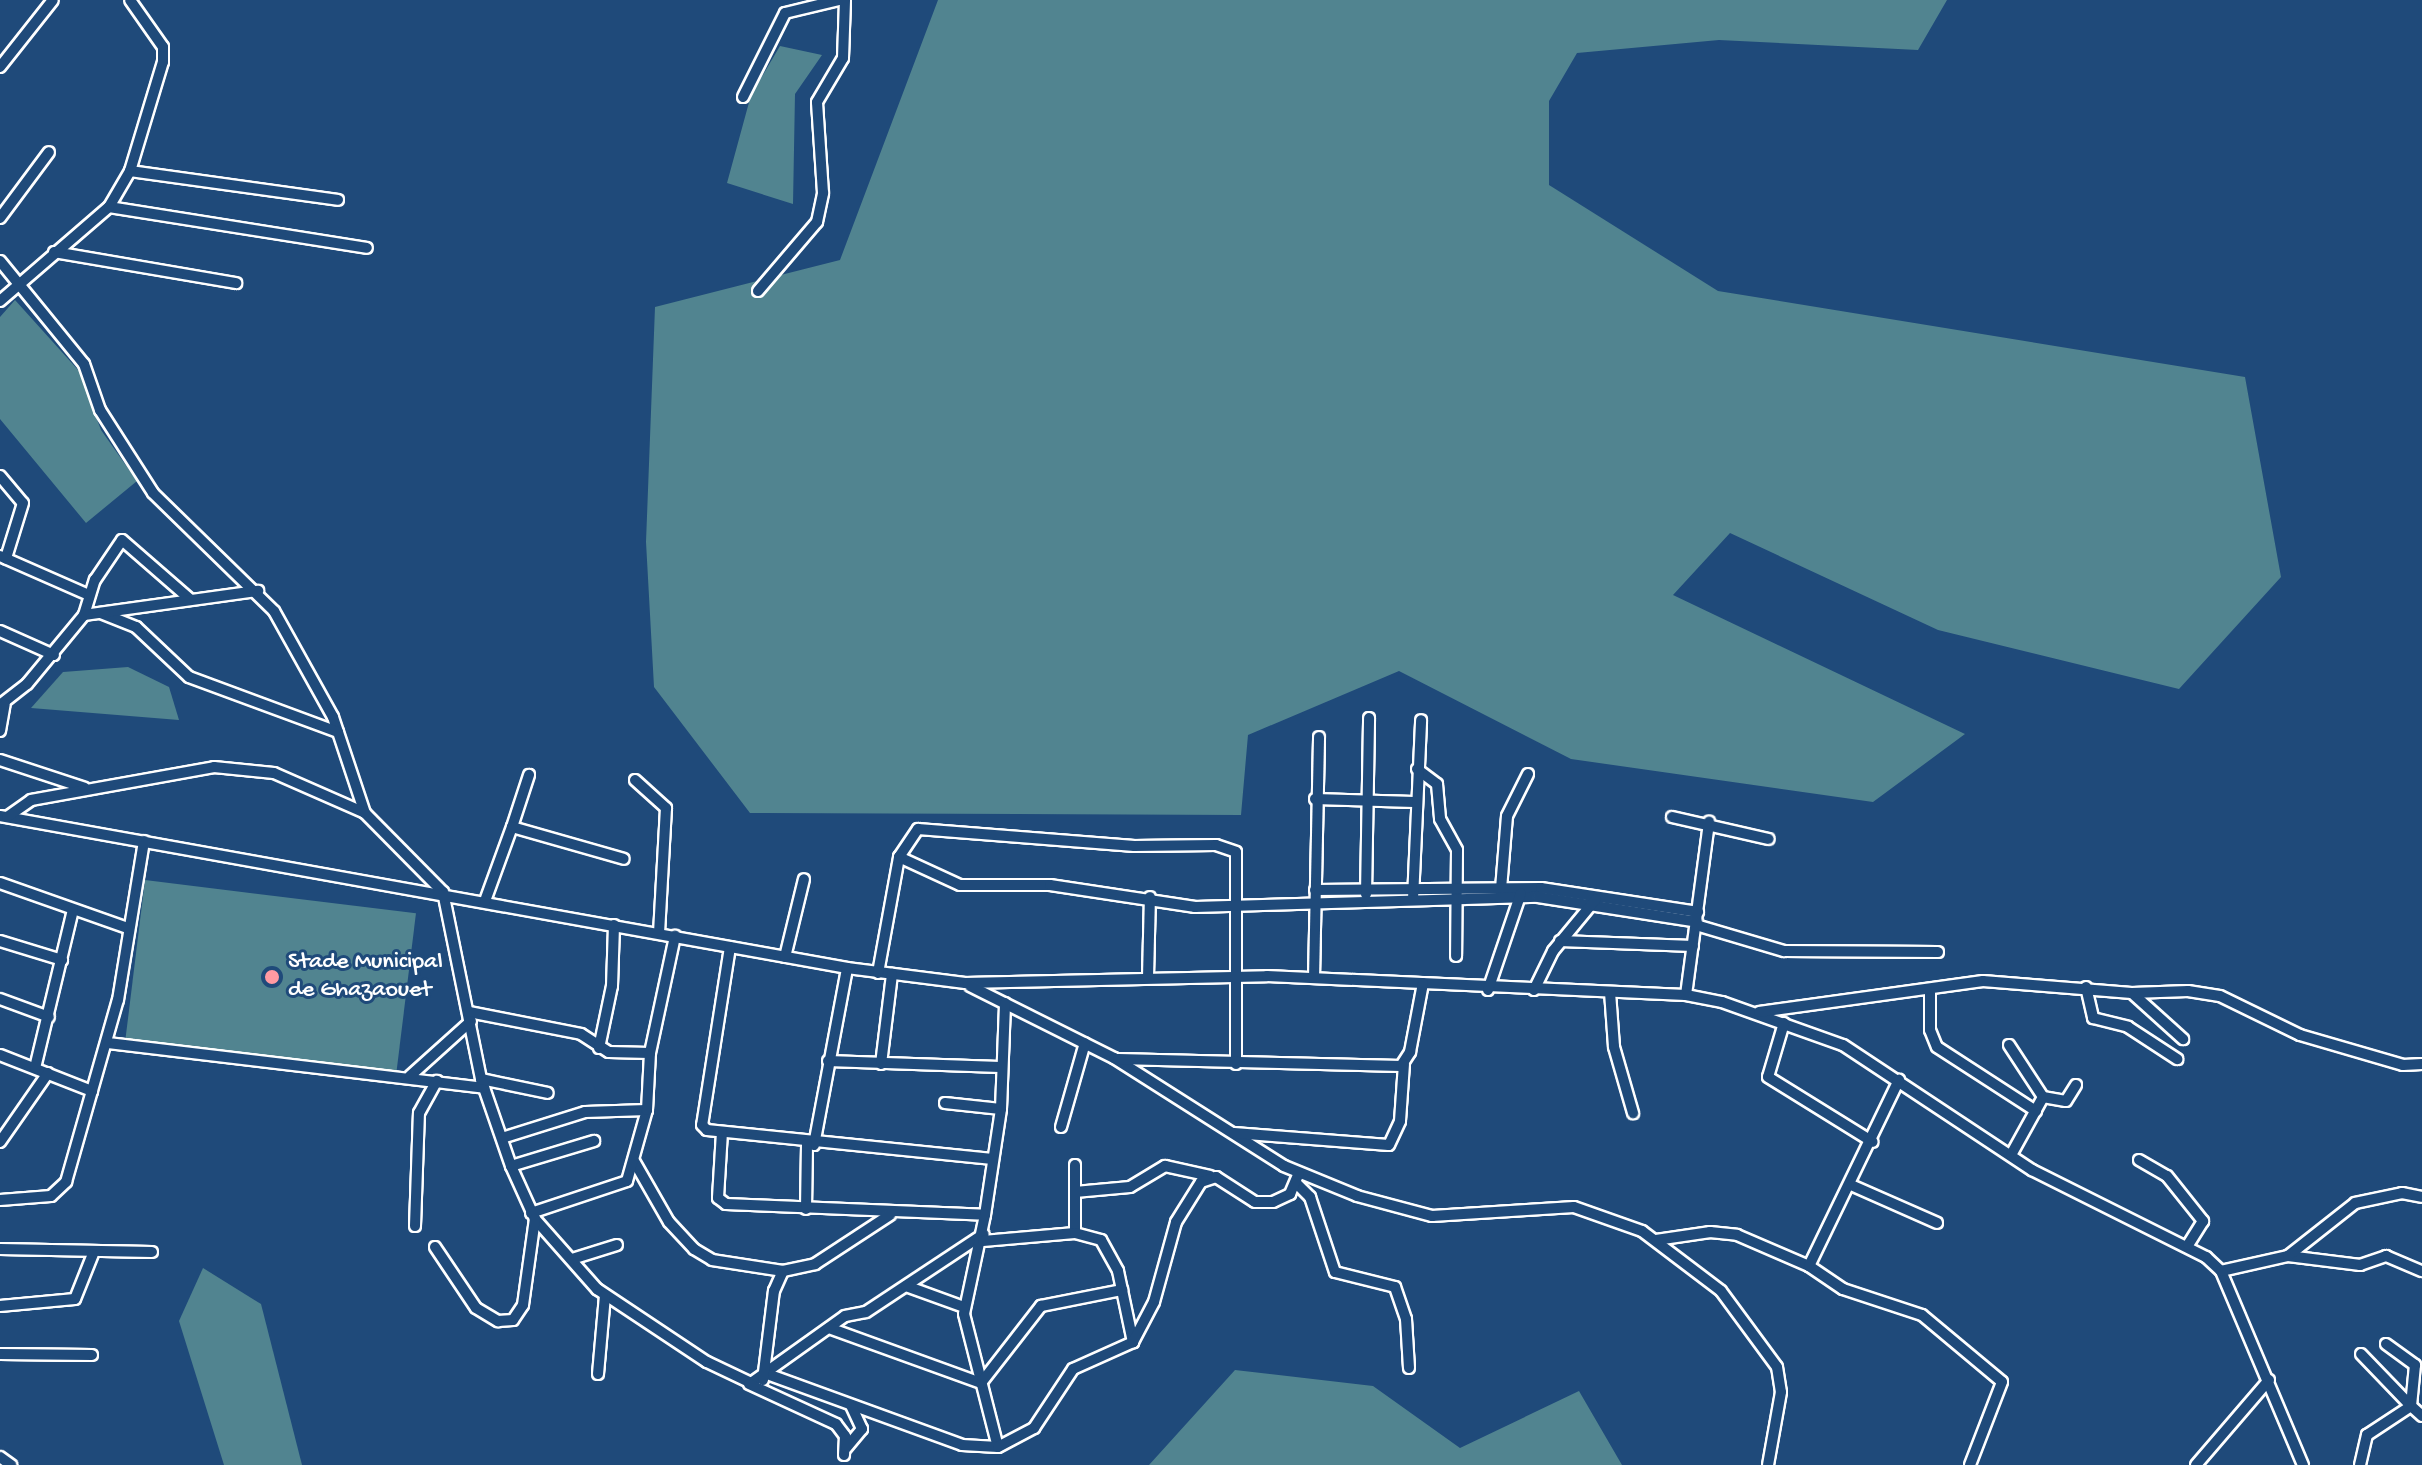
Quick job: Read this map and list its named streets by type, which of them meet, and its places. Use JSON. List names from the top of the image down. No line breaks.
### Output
{"places":["Stade Municipal de Ghazaouet"]}
